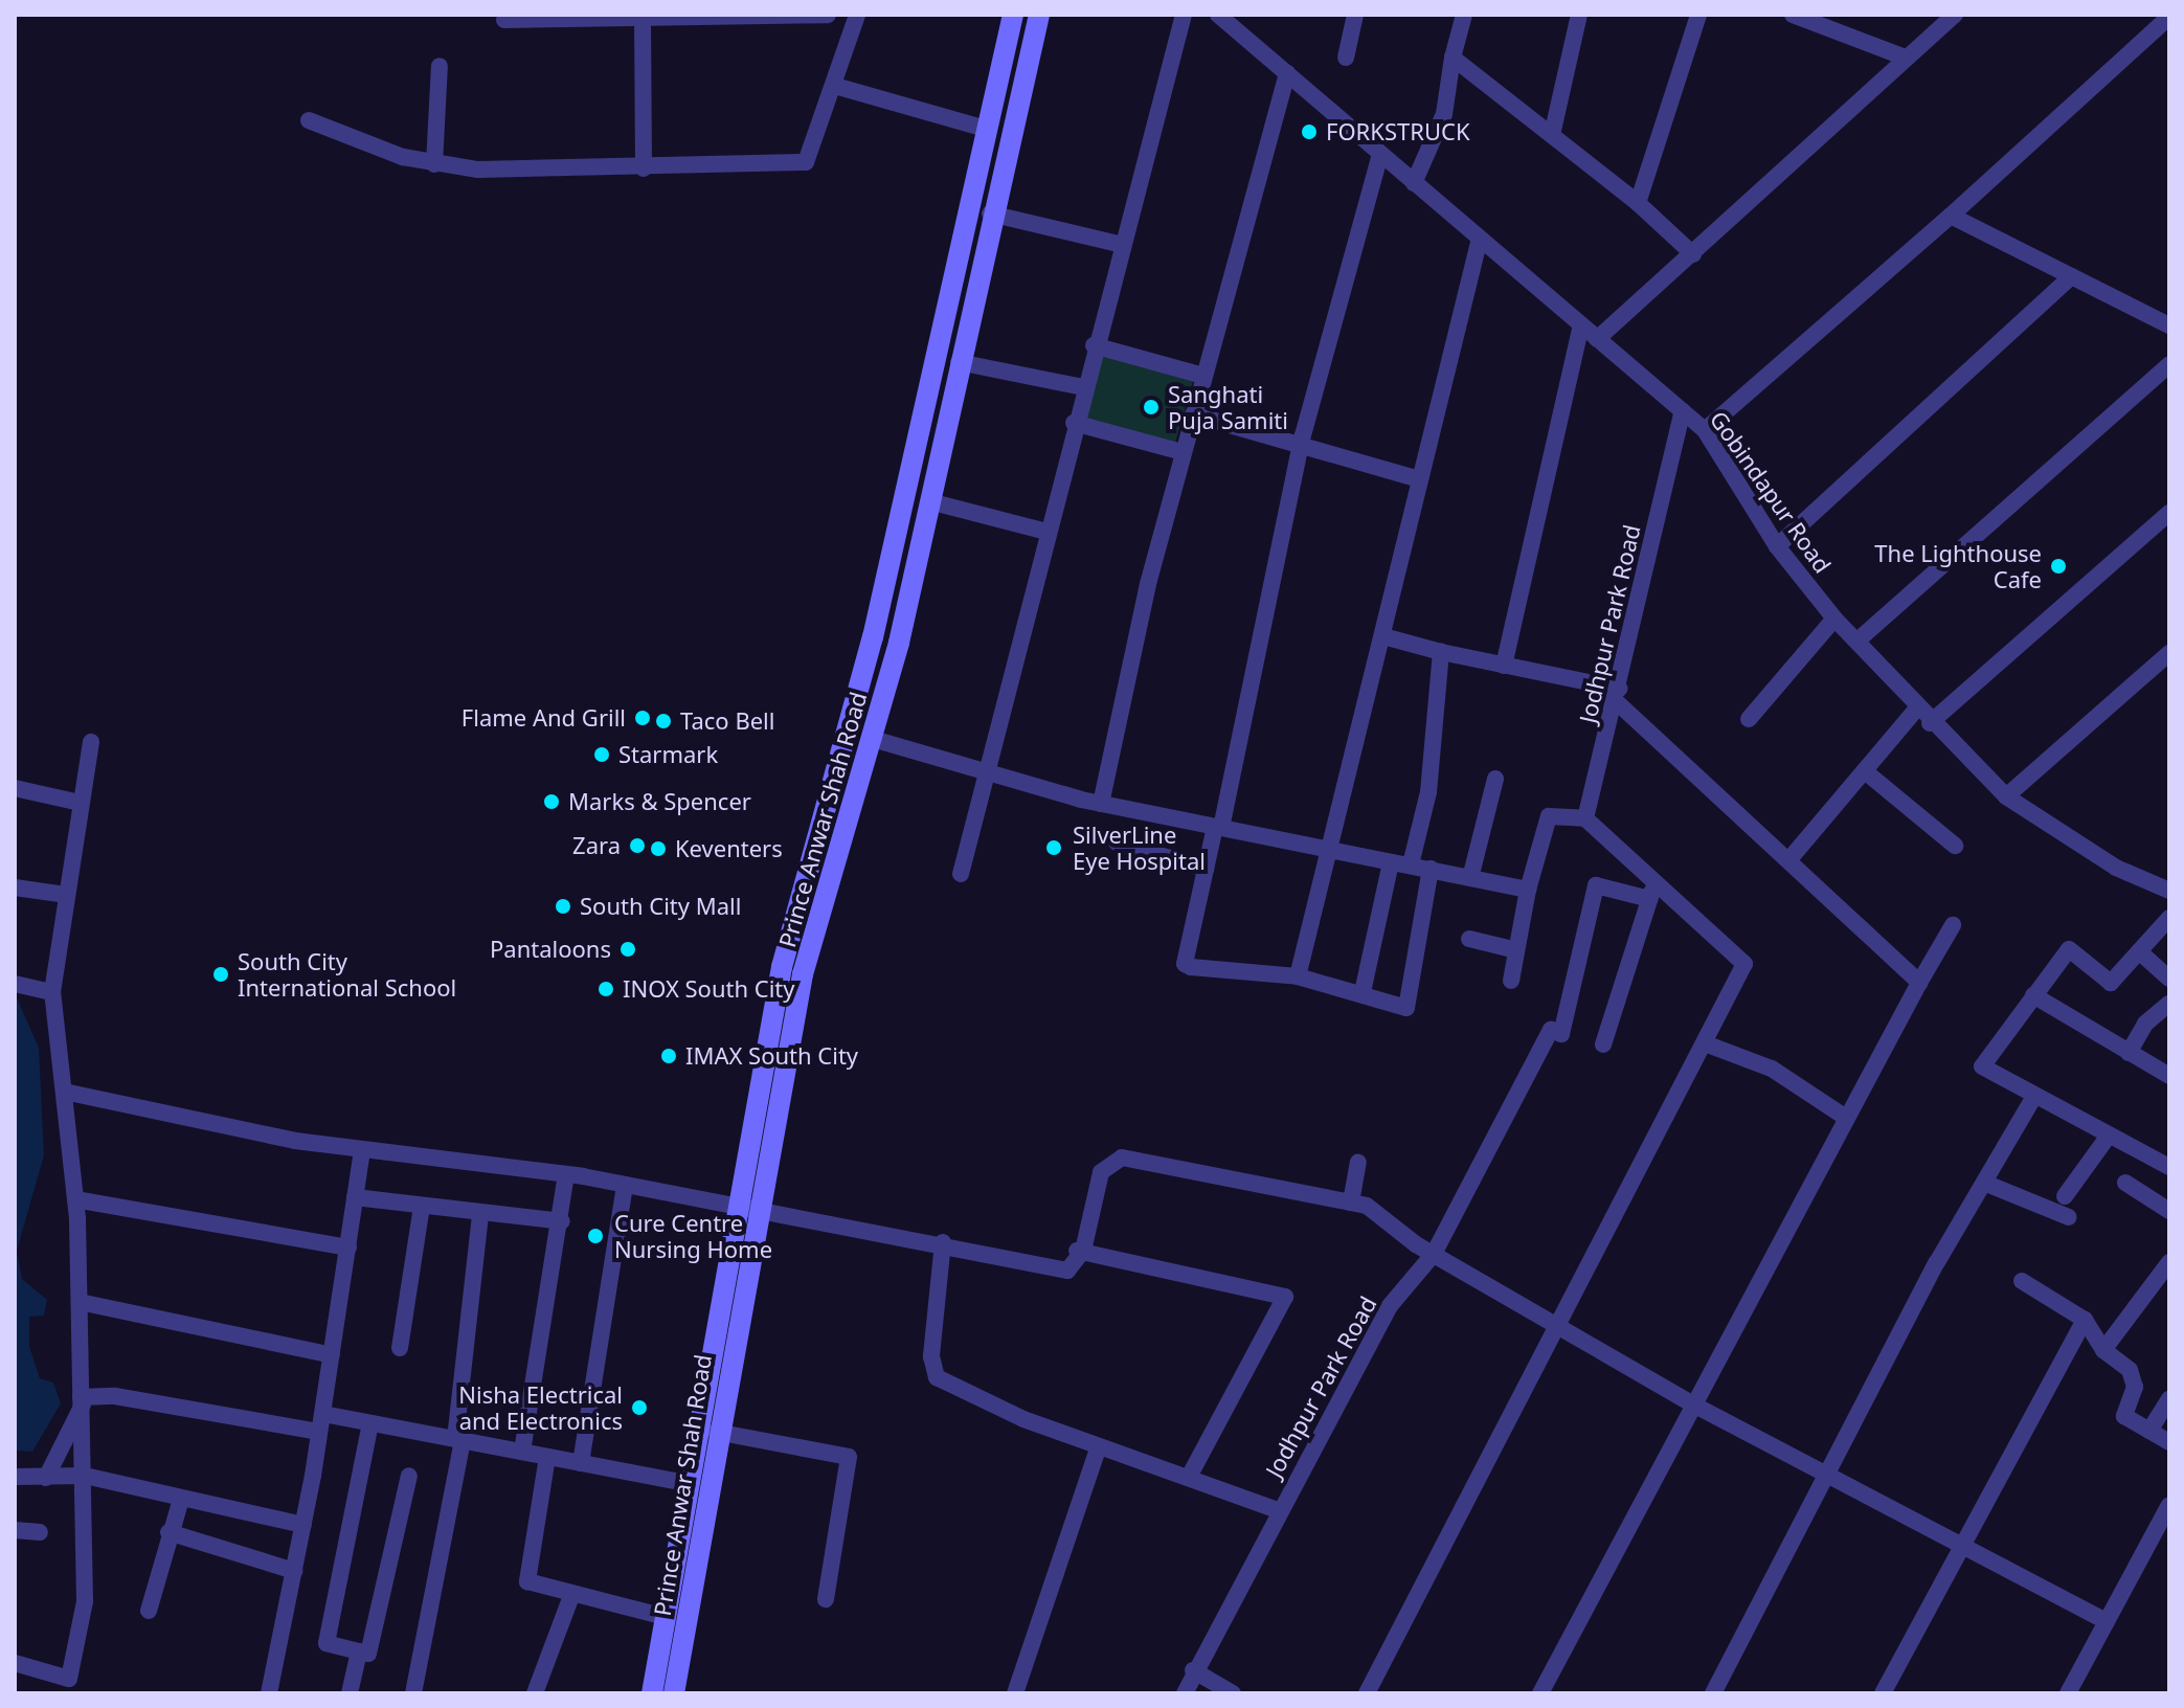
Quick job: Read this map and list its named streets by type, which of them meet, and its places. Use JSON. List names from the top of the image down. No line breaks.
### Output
{"streets":{"main road":["Prince Anwar Shah Road"],"street":["Gobindapur Road","Jodhpur Park Road"]},"crossings":[["Gobindapur Road","Jodhpur Park Road"]],"places":["FORKSTRUCK","Sanghati Puja Samiti","The Lighthouse Cafe","Flame And Grill","Taco Bell","Starmark","Marks & Spencer","Zara","SilverLine Eye Hospital","Keventers","South City Mall","Pantaloons","South City International School","INOX South City","IMAX South City","Cure Centre Nursing Home","Nisha Electrical and Electronics"]}
